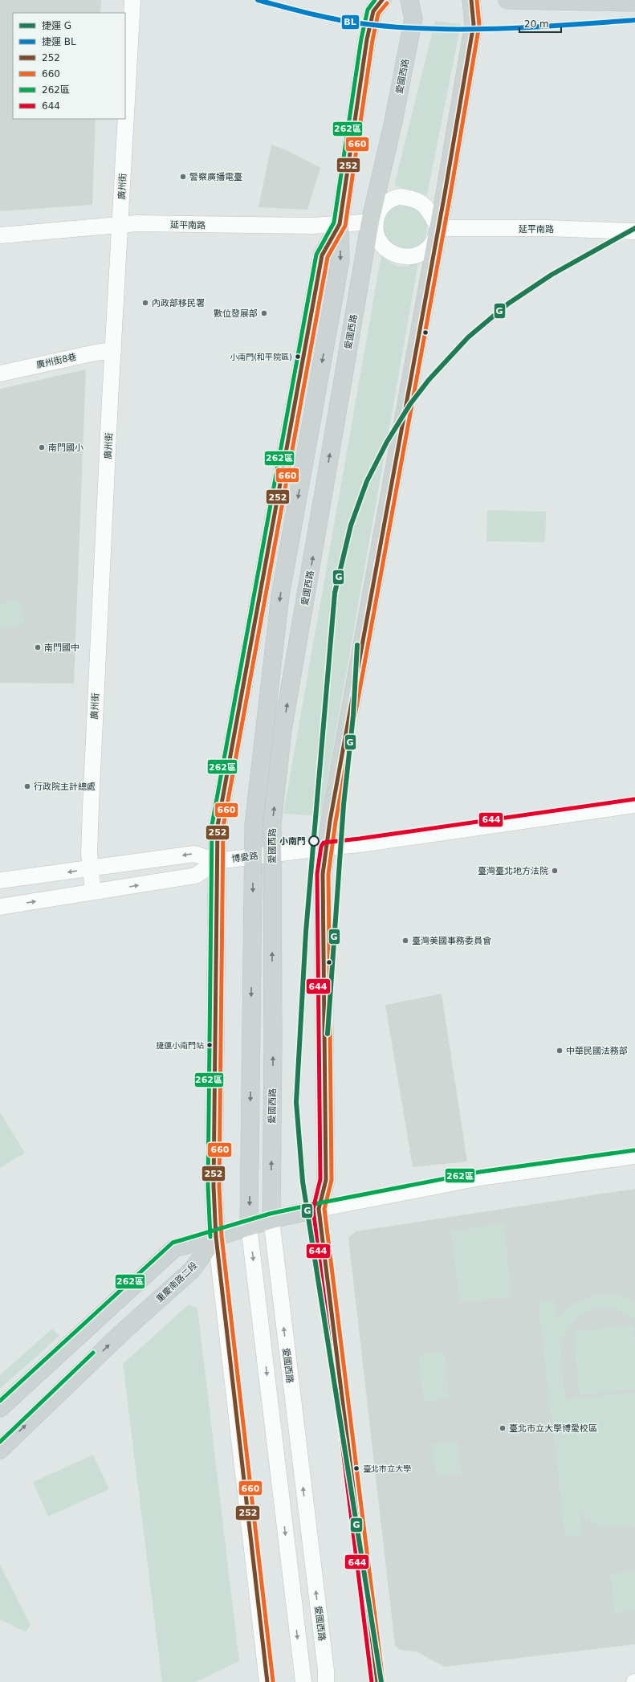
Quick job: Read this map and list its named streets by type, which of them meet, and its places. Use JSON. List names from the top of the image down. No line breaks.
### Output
{"streets":{"main road":["愛國西路","重慶南路二段"],"street":["廣州街","延平南路","廣州街8巷","博愛路"]},"crossings":[["愛國西路","延平南路"],["愛國西路","博愛路"],["廣州街","延平南路"],["廣州街","廣州街8巷"],["廣州街","博愛路"]],"places":["警察廣播電臺","內政部移民署","數位發展部","小南門(和平院區)","南門國小","南門國中","行政院主計總處","小南門","臺灣臺北地方法院","臺灣美國事務委員會","捷運小南門站","中華民國法務部","臺北市立大學博愛校區","臺北市立大學"],"lines":["metro line BL","transit line 252","transit line 660","transit line 262區","metro line G","transit line 644"],"legend":["捷運 G","捷運 BL","252","660","262區","644"],"scale_bar":"20 m"}
